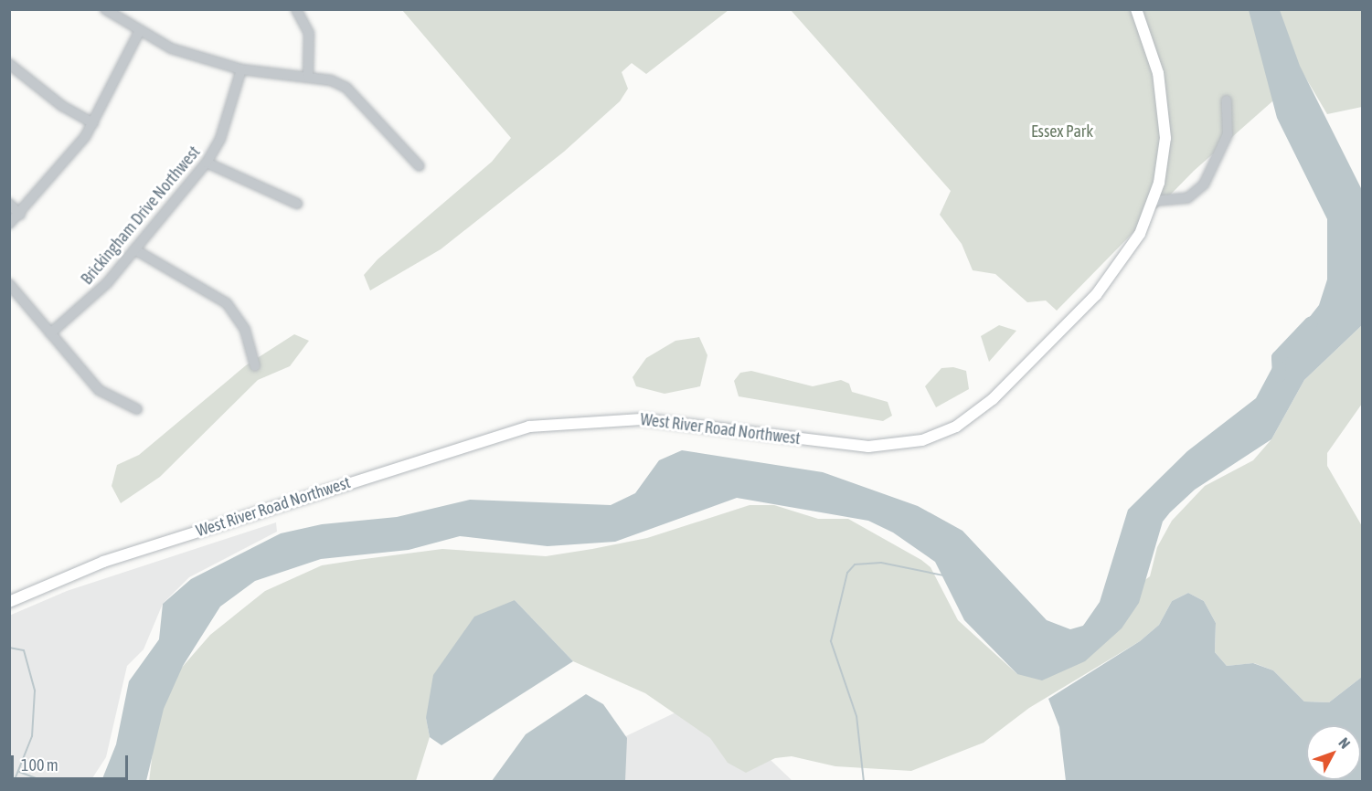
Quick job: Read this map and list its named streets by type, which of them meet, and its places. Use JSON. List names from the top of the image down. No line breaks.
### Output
{"streets":{"main road":["West River Road Northwest"],"street":["Brickingham Drive Northwest"]},"parks":["Essex Park"],"scale_bar":"100 m","north":"top right"}
